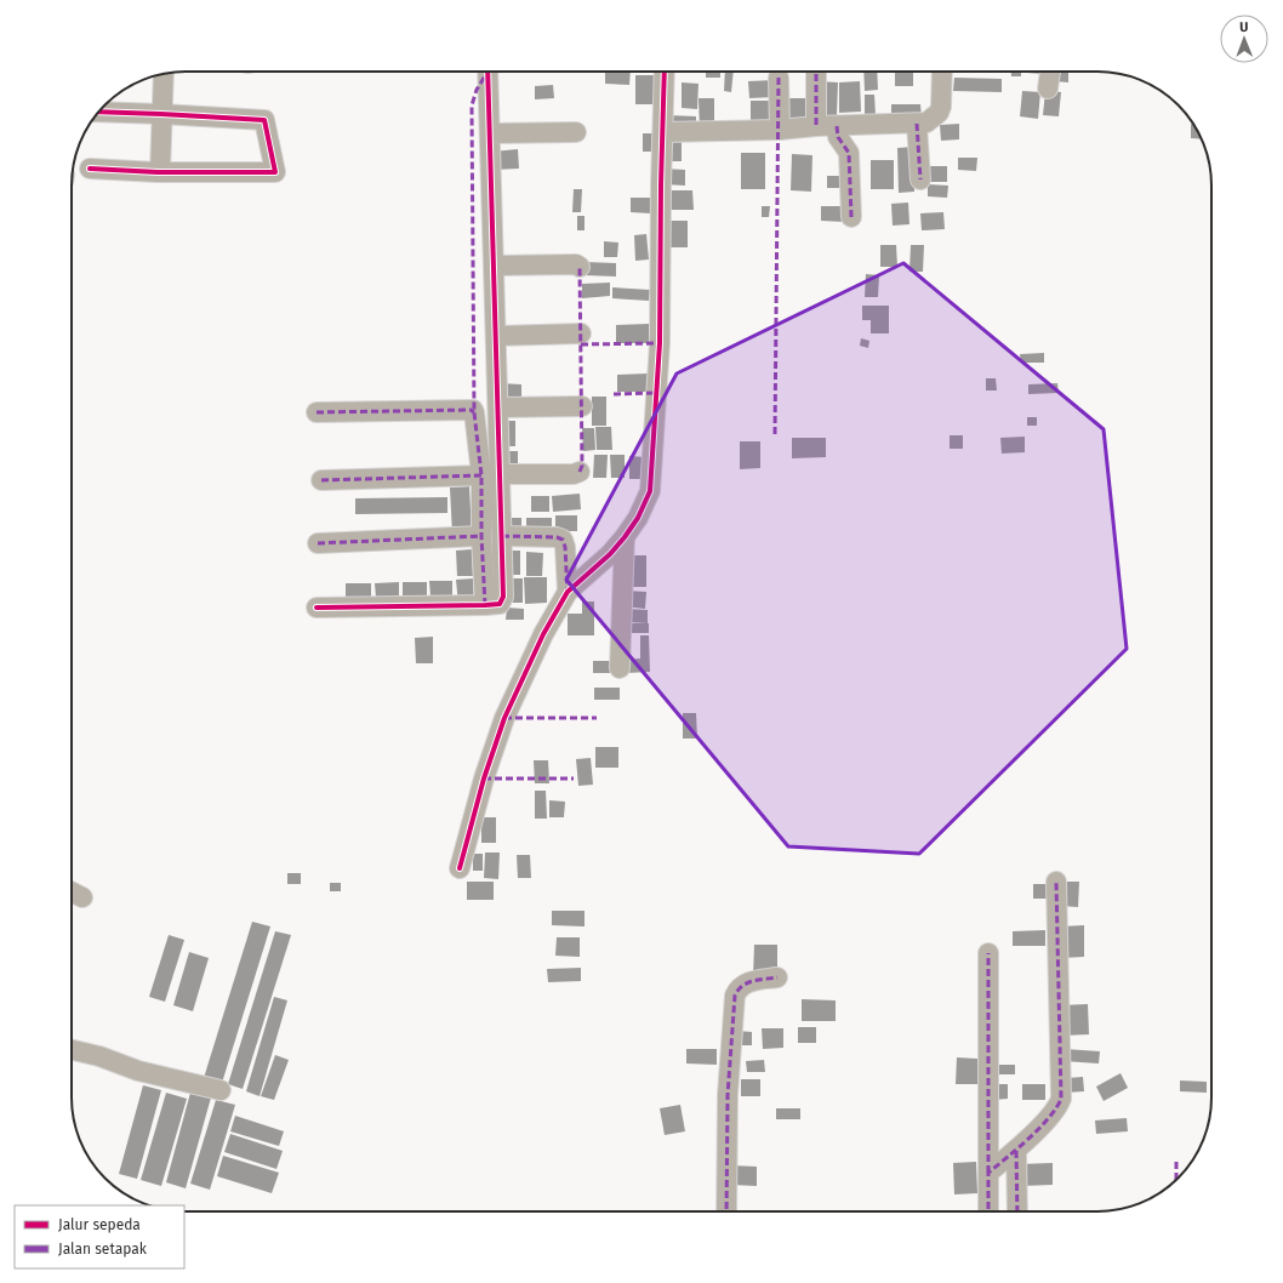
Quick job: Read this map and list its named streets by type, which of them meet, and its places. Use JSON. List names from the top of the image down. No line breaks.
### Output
{"legend":["Jalur sepeda","Jalan setapak"],"north":"top"}
